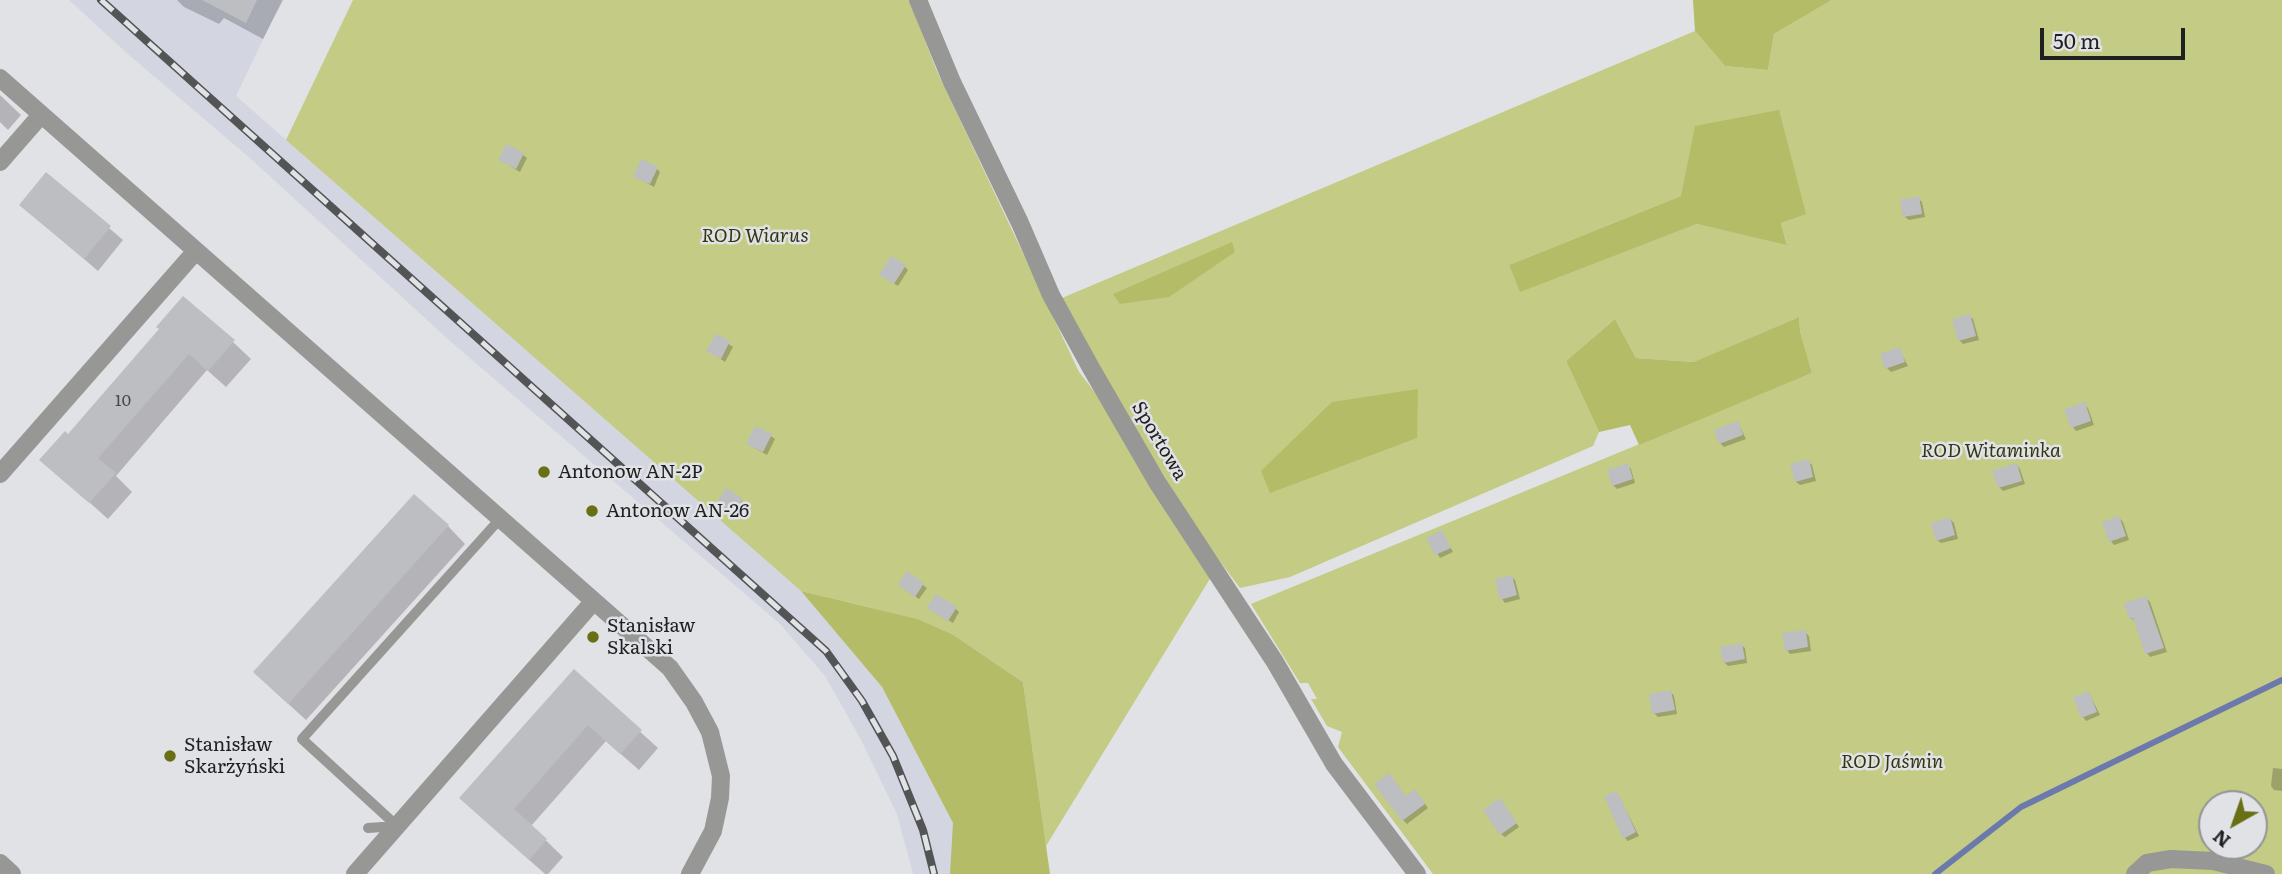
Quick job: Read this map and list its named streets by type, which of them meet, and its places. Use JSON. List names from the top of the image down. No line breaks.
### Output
{"streets":{"street":["Sportowa"]},"parks":["ROD Wiarus","ROD Witaminka","ROD Jaśmin"],"places":["Antonow AN-2P","Antonow AN-26","Stanisław Skalski","Stanisław Skarżyński"],"house_numbers":["10"],"scale_bar":"50 m","north":"bottom left"}
